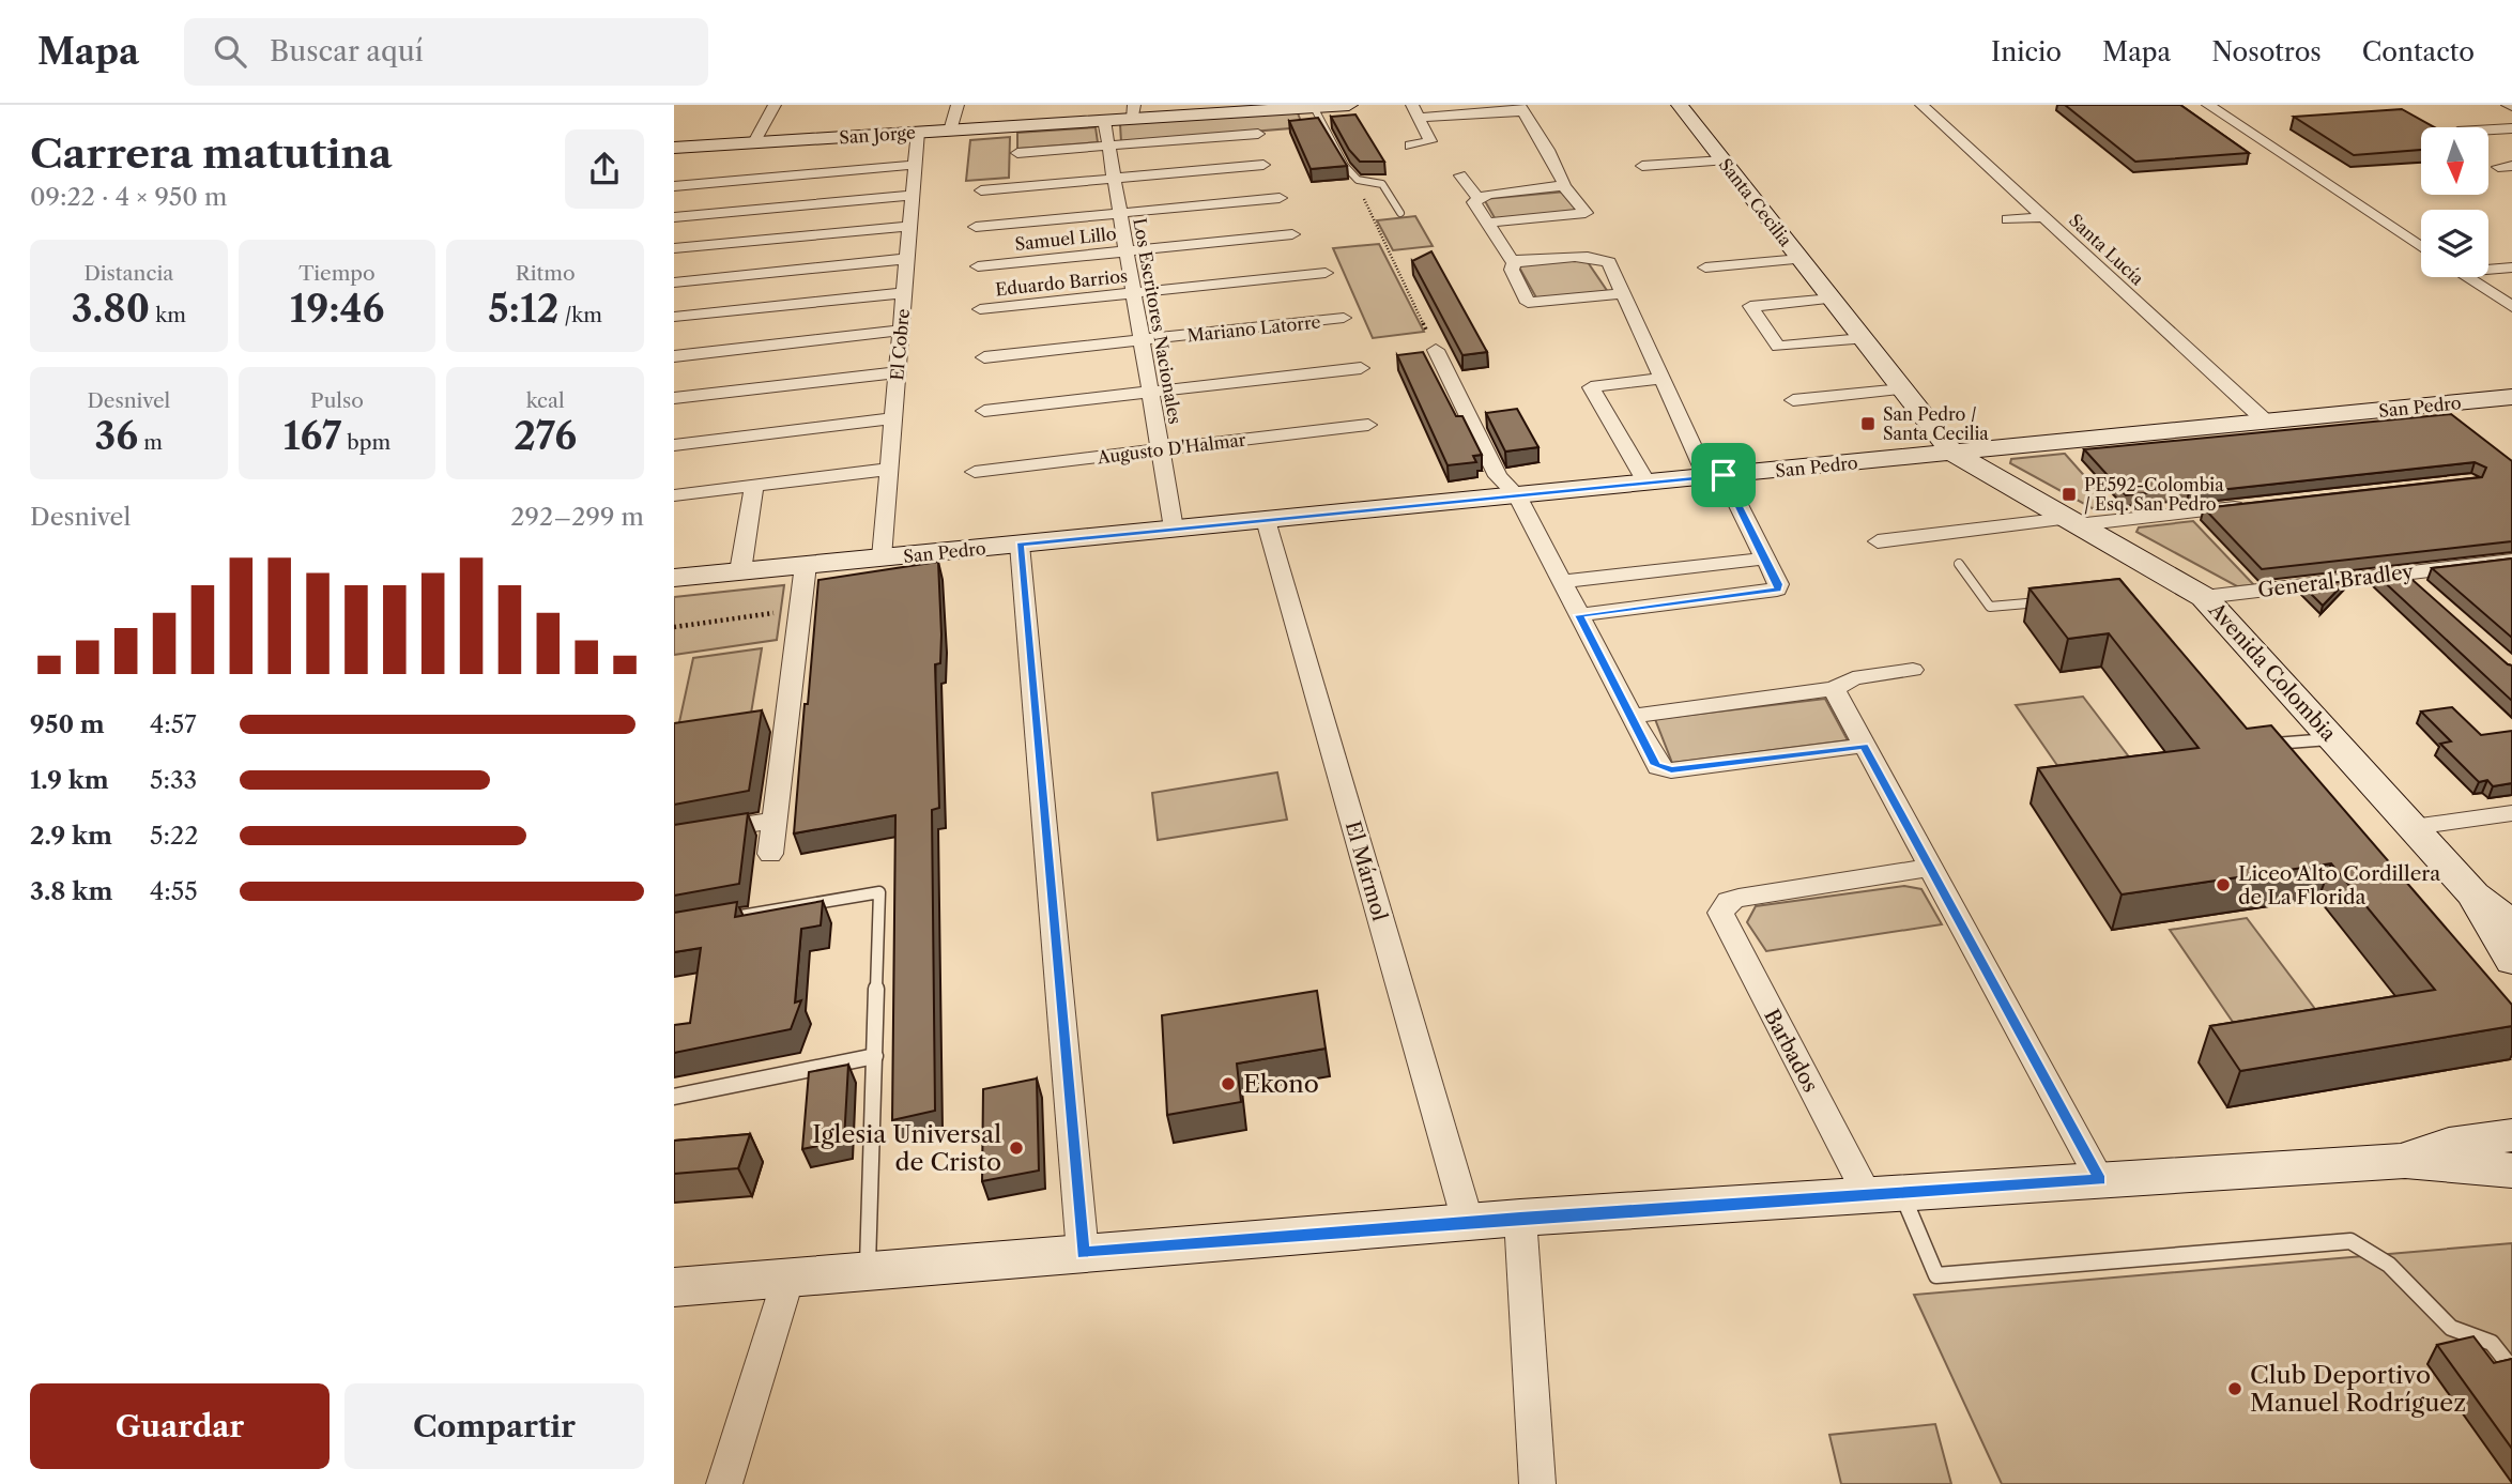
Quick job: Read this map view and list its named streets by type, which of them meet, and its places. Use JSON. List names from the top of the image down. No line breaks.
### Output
{"streets":{"main road":["San Jorge","Santa Cecilia","San Pedro","Avenida Colombia"],"street":["Samuel Lillo","Santa Lucía","Eduardo Barrios","Los Escritores Nacionales","Mariano Latorre","El Cobre","Augusto D'Halmar","General Bradley","El Mármol","Barbados"]},"crossings":[["San Jorge","Los Escritores Nacionales"],["San Jorge","El Cobre"],["Santa Cecilia","San Pedro"],["Santa Cecilia","Avenida Colombia"],["Samuel Lillo","Los Escritores Nacionales"],["Santa Lucía","San Pedro"],["Eduardo Barrios","Los Escritores Nacionales"],["Los Escritores Nacionales","Mariano Latorre"],["Los Escritores Nacionales","San Pedro"],["Los Escritores Nacionales","Augusto D'Halmar"],["El Cobre","San Pedro"],["San Pedro","Avenida Colombia"],["San Pedro","El Mármol"],["General Bradley","Avenida Colombia"]],"places":{"transit":["San Pedro / Santa Cecilia","PE592-Colombia / Esq. San Pedro"],"other":["Liceo Alto Cordillera de La Florida","Ekono","Iglesia Universal de Cristo","Club Deportivo Manuel Rodríguez"]},"north":"bottom","page":{"header":"Mapa","search":"Buscar aquí","nav":["Inicio","Mapa","Nosotros","Contacto"],"heading":["Carrera matutina","09:22 · 4 × 950 m"],"stats":[["Distancia","3.80 km"],["Tiempo","19:46"],["Ritmo","5:12 /km"],["Desnivel","36 m"],["Pulso","167 bpm"],["kcal","276"]],"chart":["Desnivel","292–299 m"],"list":[{"name":"950 m","note":"4:57"},{"name":"1.9 km","note":"5:33"},{"name":"2.9 km","note":"5:22"},{"name":"3.8 km","note":"4:55"}],"buttons":["Guardar","Compartir"]}}
